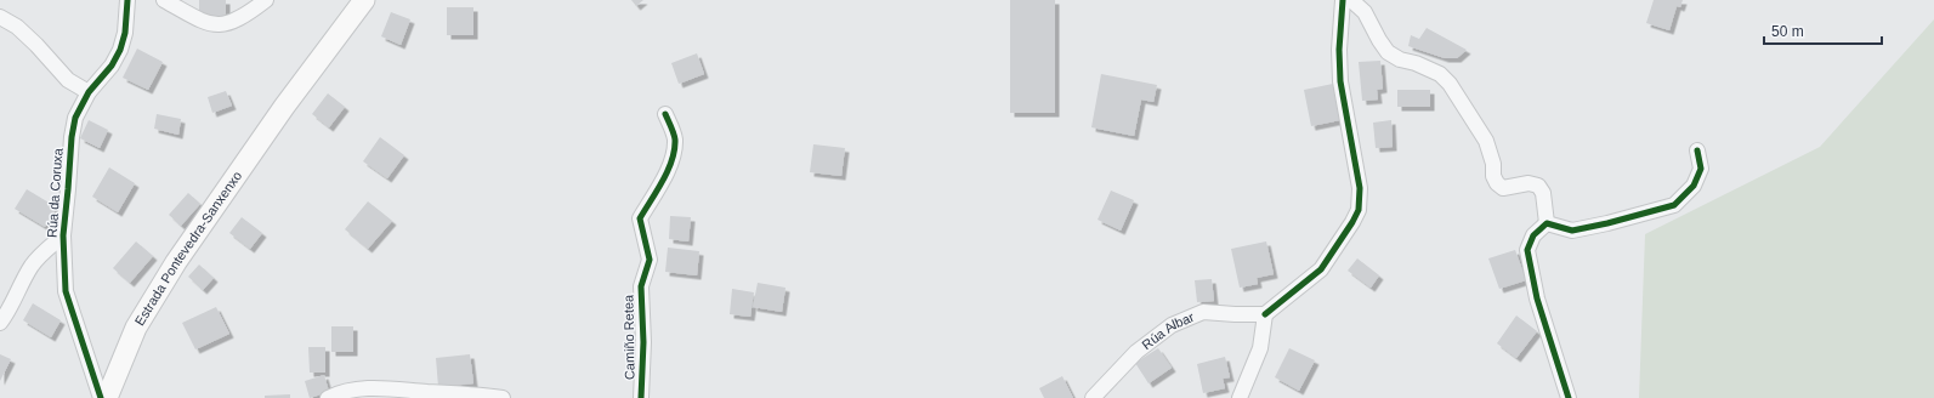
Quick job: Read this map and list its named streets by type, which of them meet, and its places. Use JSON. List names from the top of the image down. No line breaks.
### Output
{"streets":{"main road":["Estrada Pontevedra-Sanxenxo"],"street":["Rúa da Coruxa","Rúa Albar","Camiño Retea"]},"scale_bar":"50 m"}
